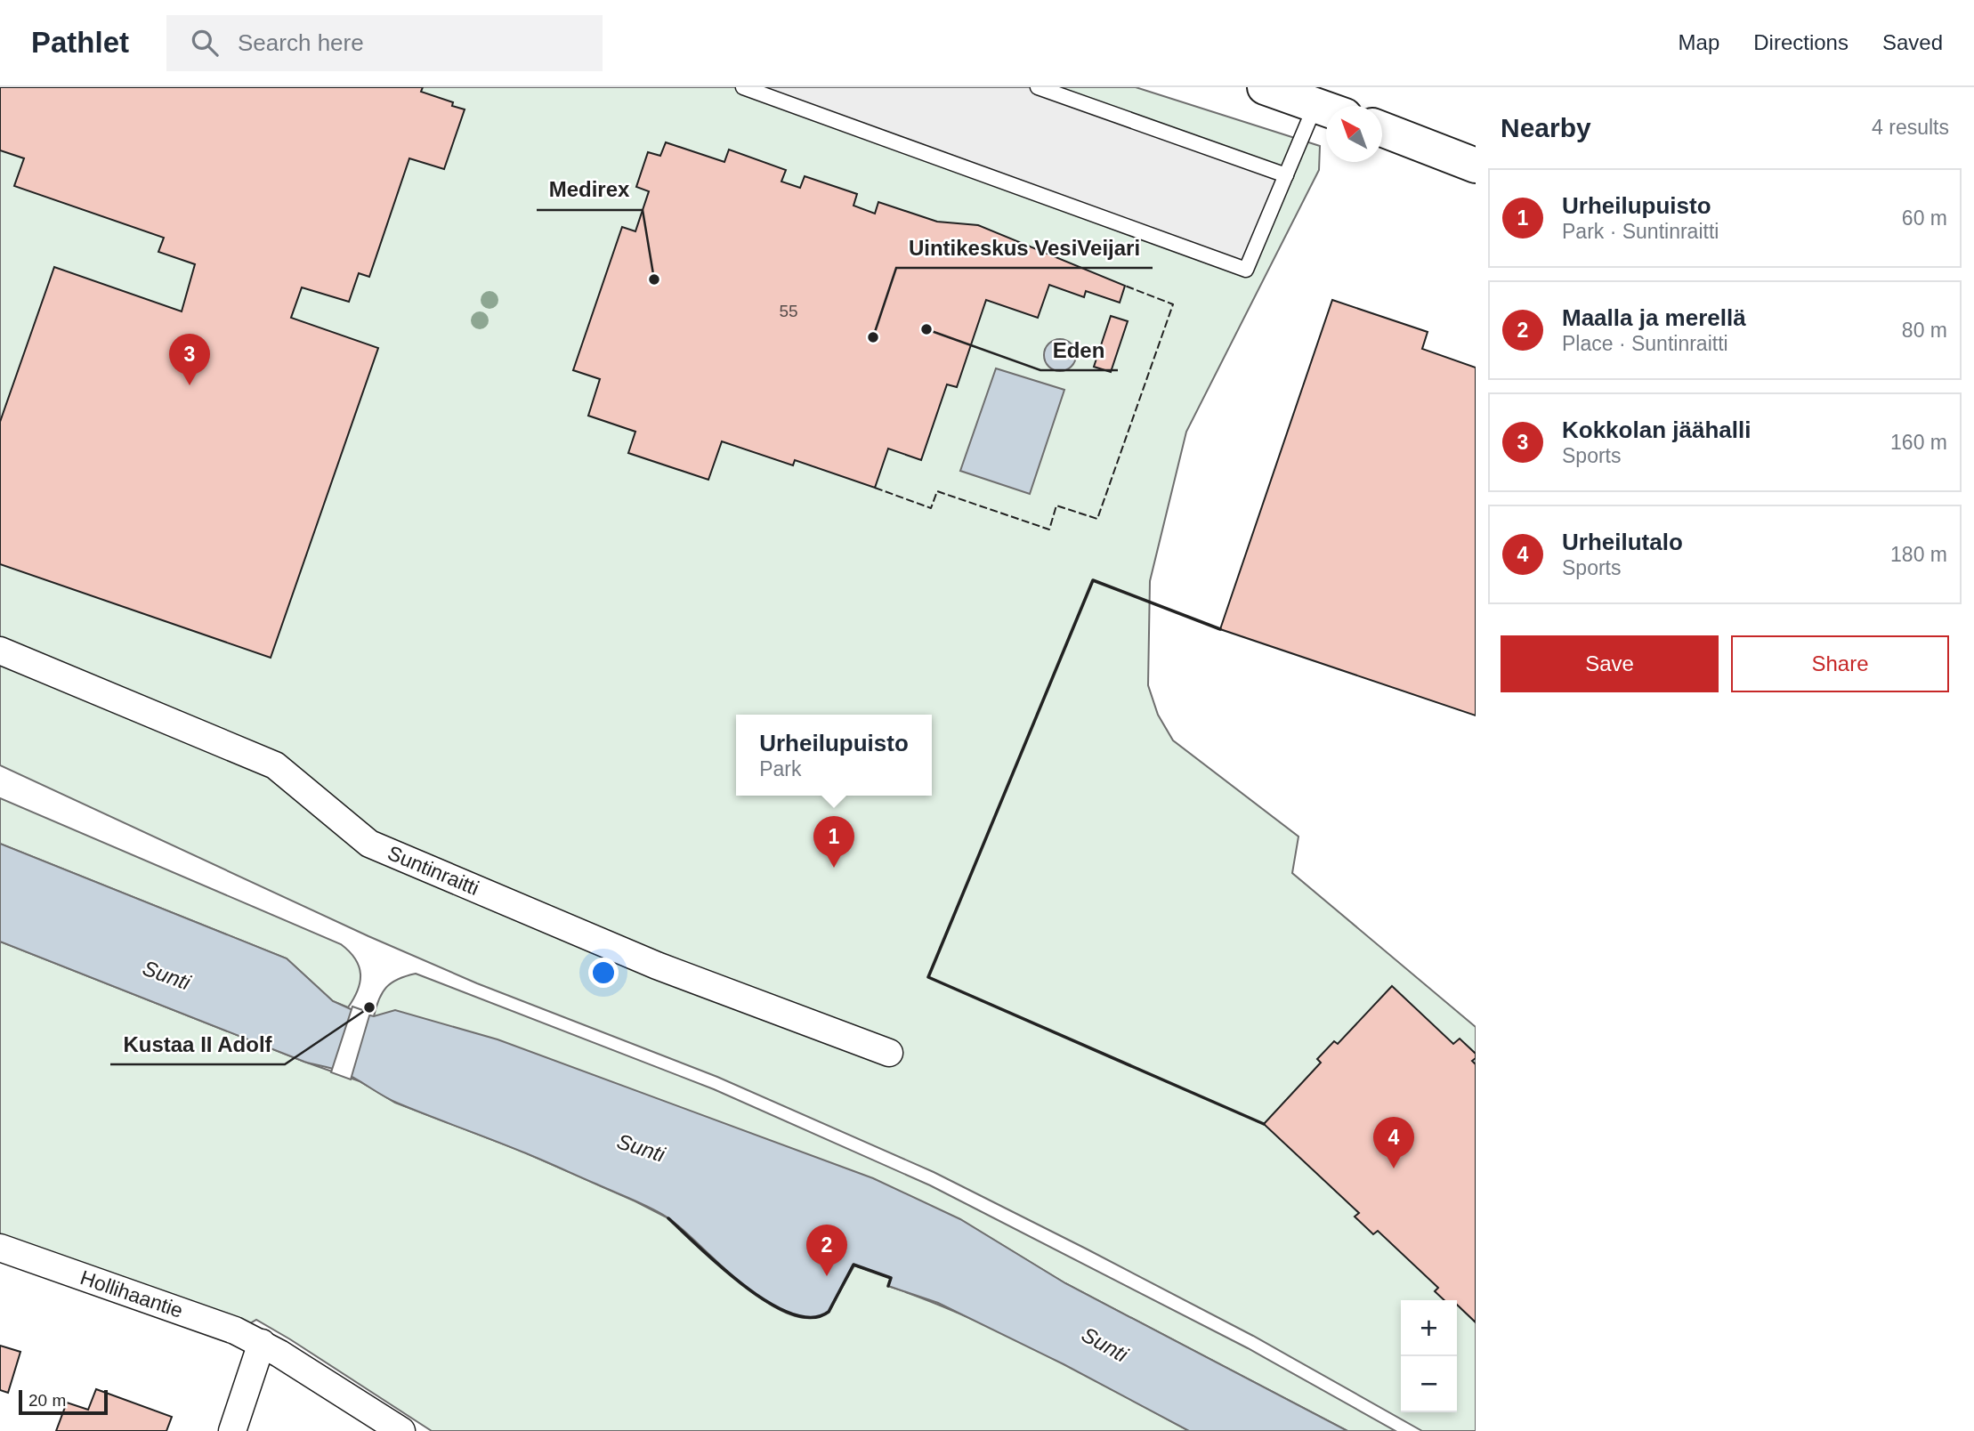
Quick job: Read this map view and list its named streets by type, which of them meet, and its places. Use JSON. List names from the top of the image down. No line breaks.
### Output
{"streets":{"street":["Suntinraitti","Hollihaantie"]},"water":["Sunti"],"places":["Medirex","Eden","Uintikeskus VesiVeijari","Kustaa II Adolf"],"house_numbers":["55"],"scale_bar":"20 m","north":"top left","page":{"header":"Pathlet","search":"Search here","nav":["Map","Directions","Saved"],"heading":["Nearby","4 results"],"list":[{"mark":"1","name":"Urheilupuisto","note":"Park · Suntinraitti","value":"60 m"},{"mark":"2","name":"Maalla ja merellä","note":"Place · Suntinraitti","value":"80 m"},{"mark":"3","name":"Kokkolan jäähalli","note":"Sports","value":"160 m"},{"mark":"4","name":"Urheilutalo","note":"Sports","value":"180 m"}],"pins":["3","1","4","2"],"buttons":["Save","Share"],"popup":["Urheilupuisto","Park"],"map_buttons":["+","−"],"scale":"20 m"}}
